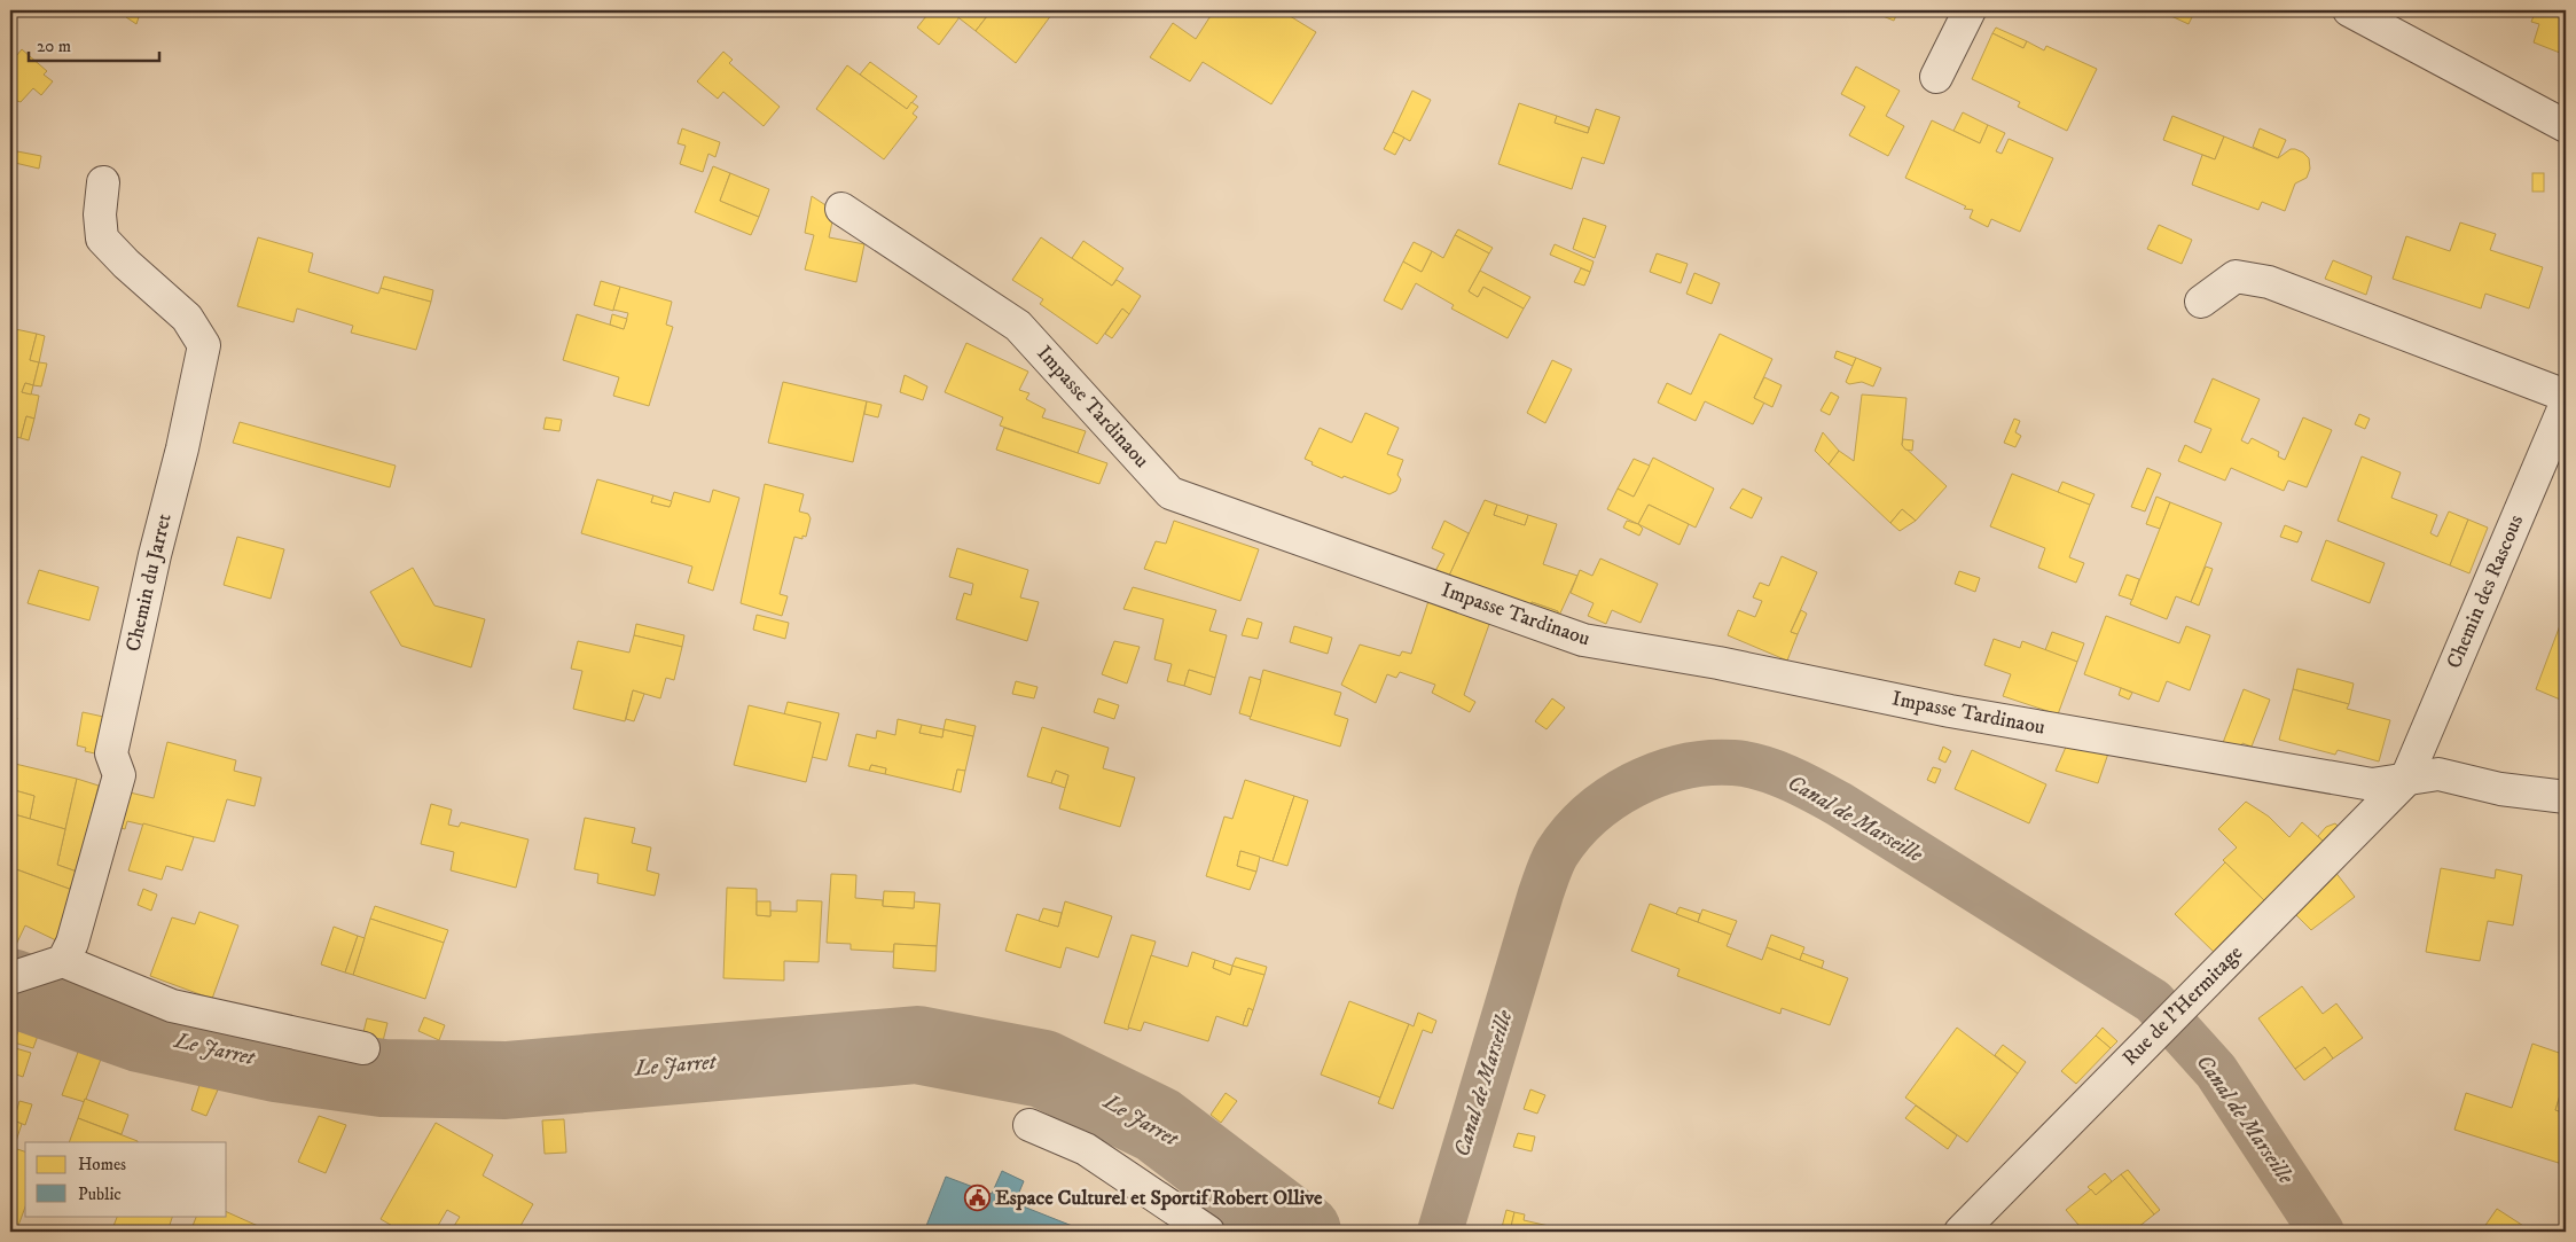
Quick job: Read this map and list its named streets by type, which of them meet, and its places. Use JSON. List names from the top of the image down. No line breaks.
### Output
{"streets":{"street":["Impasse Tardinaou","Chemin du Jarret","Chemin des Rascous","Rue de l'Hermitage"]},"crossings":[["Impasse Tardinaou","Chemin des Rascous"],["Impasse Tardinaou","Rue de l'Hermitage"],["Chemin des Rascous","Rue de l'Hermitage"]],"water":["Canal de Marseille","Le Jarret"],"places":{"public building":["Espace Culturel et Sportif Robert Ollive"]},"legend":["Homes","Public"],"scale_bar":"20 m"}
